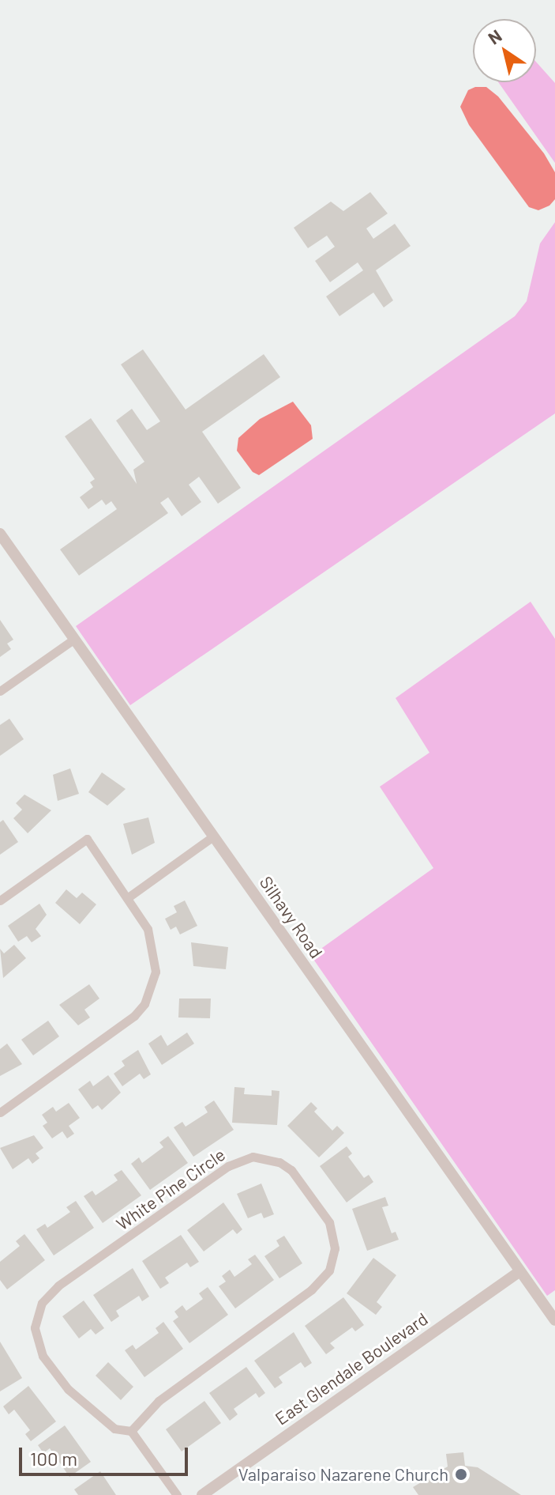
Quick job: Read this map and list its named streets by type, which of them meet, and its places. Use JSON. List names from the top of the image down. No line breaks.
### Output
{"streets":{"street":["Silhavy Road","White Pine Circle","East Glendale Boulevard"]},"crossings":[["Silhavy Road","East Glendale Boulevard"]],"places":["Valparaiso Nazarene Church"],"scale_bar":"100 m","north":"top left"}
